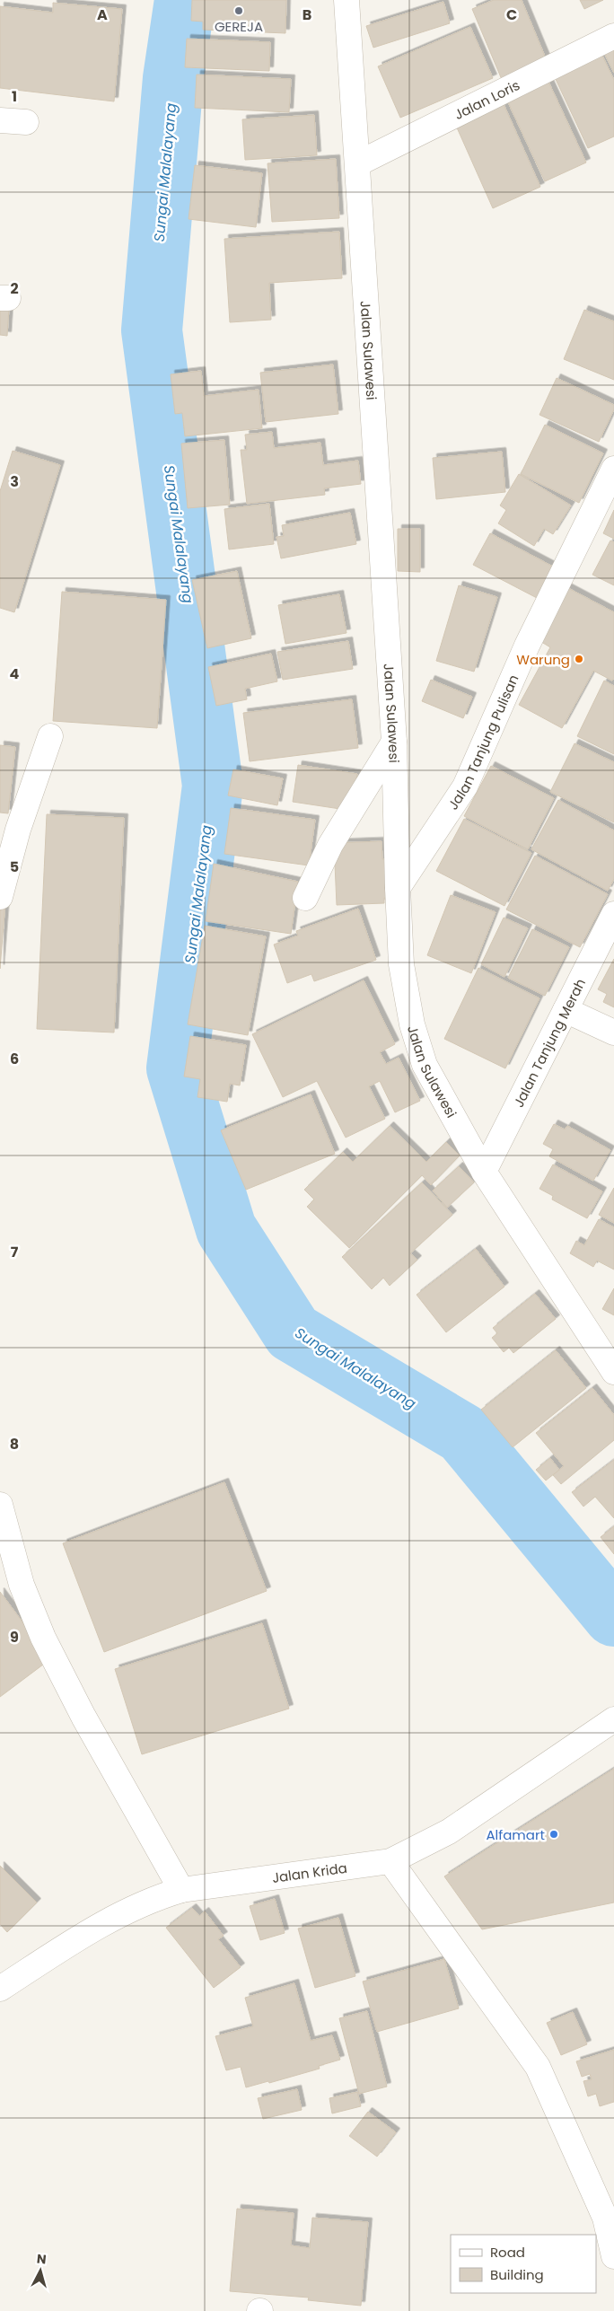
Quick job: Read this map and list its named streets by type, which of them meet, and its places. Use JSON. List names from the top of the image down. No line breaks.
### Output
{"streets":{"street":["Jalan Loris","Jalan Sulawesi","Jalan Tanjung Pulisan","Jalan Tanjung Merah","Jalan Krida"]},"crossings":[["Jalan Loris","Jalan Sulawesi"],["Jalan Sulawesi","Jalan Tanjung Pulisan"],["Jalan Sulawesi","Jalan Tanjung Merah"]],"water":["Sungai Malalayang"],"places":["GEREJA","Warung","Alfamart"],"legend":["Road","Building"],"north":"top","grid":{"columns":["A","B","C"],"rows":["1","2","3","4","5","6","7","8","9"]}}
